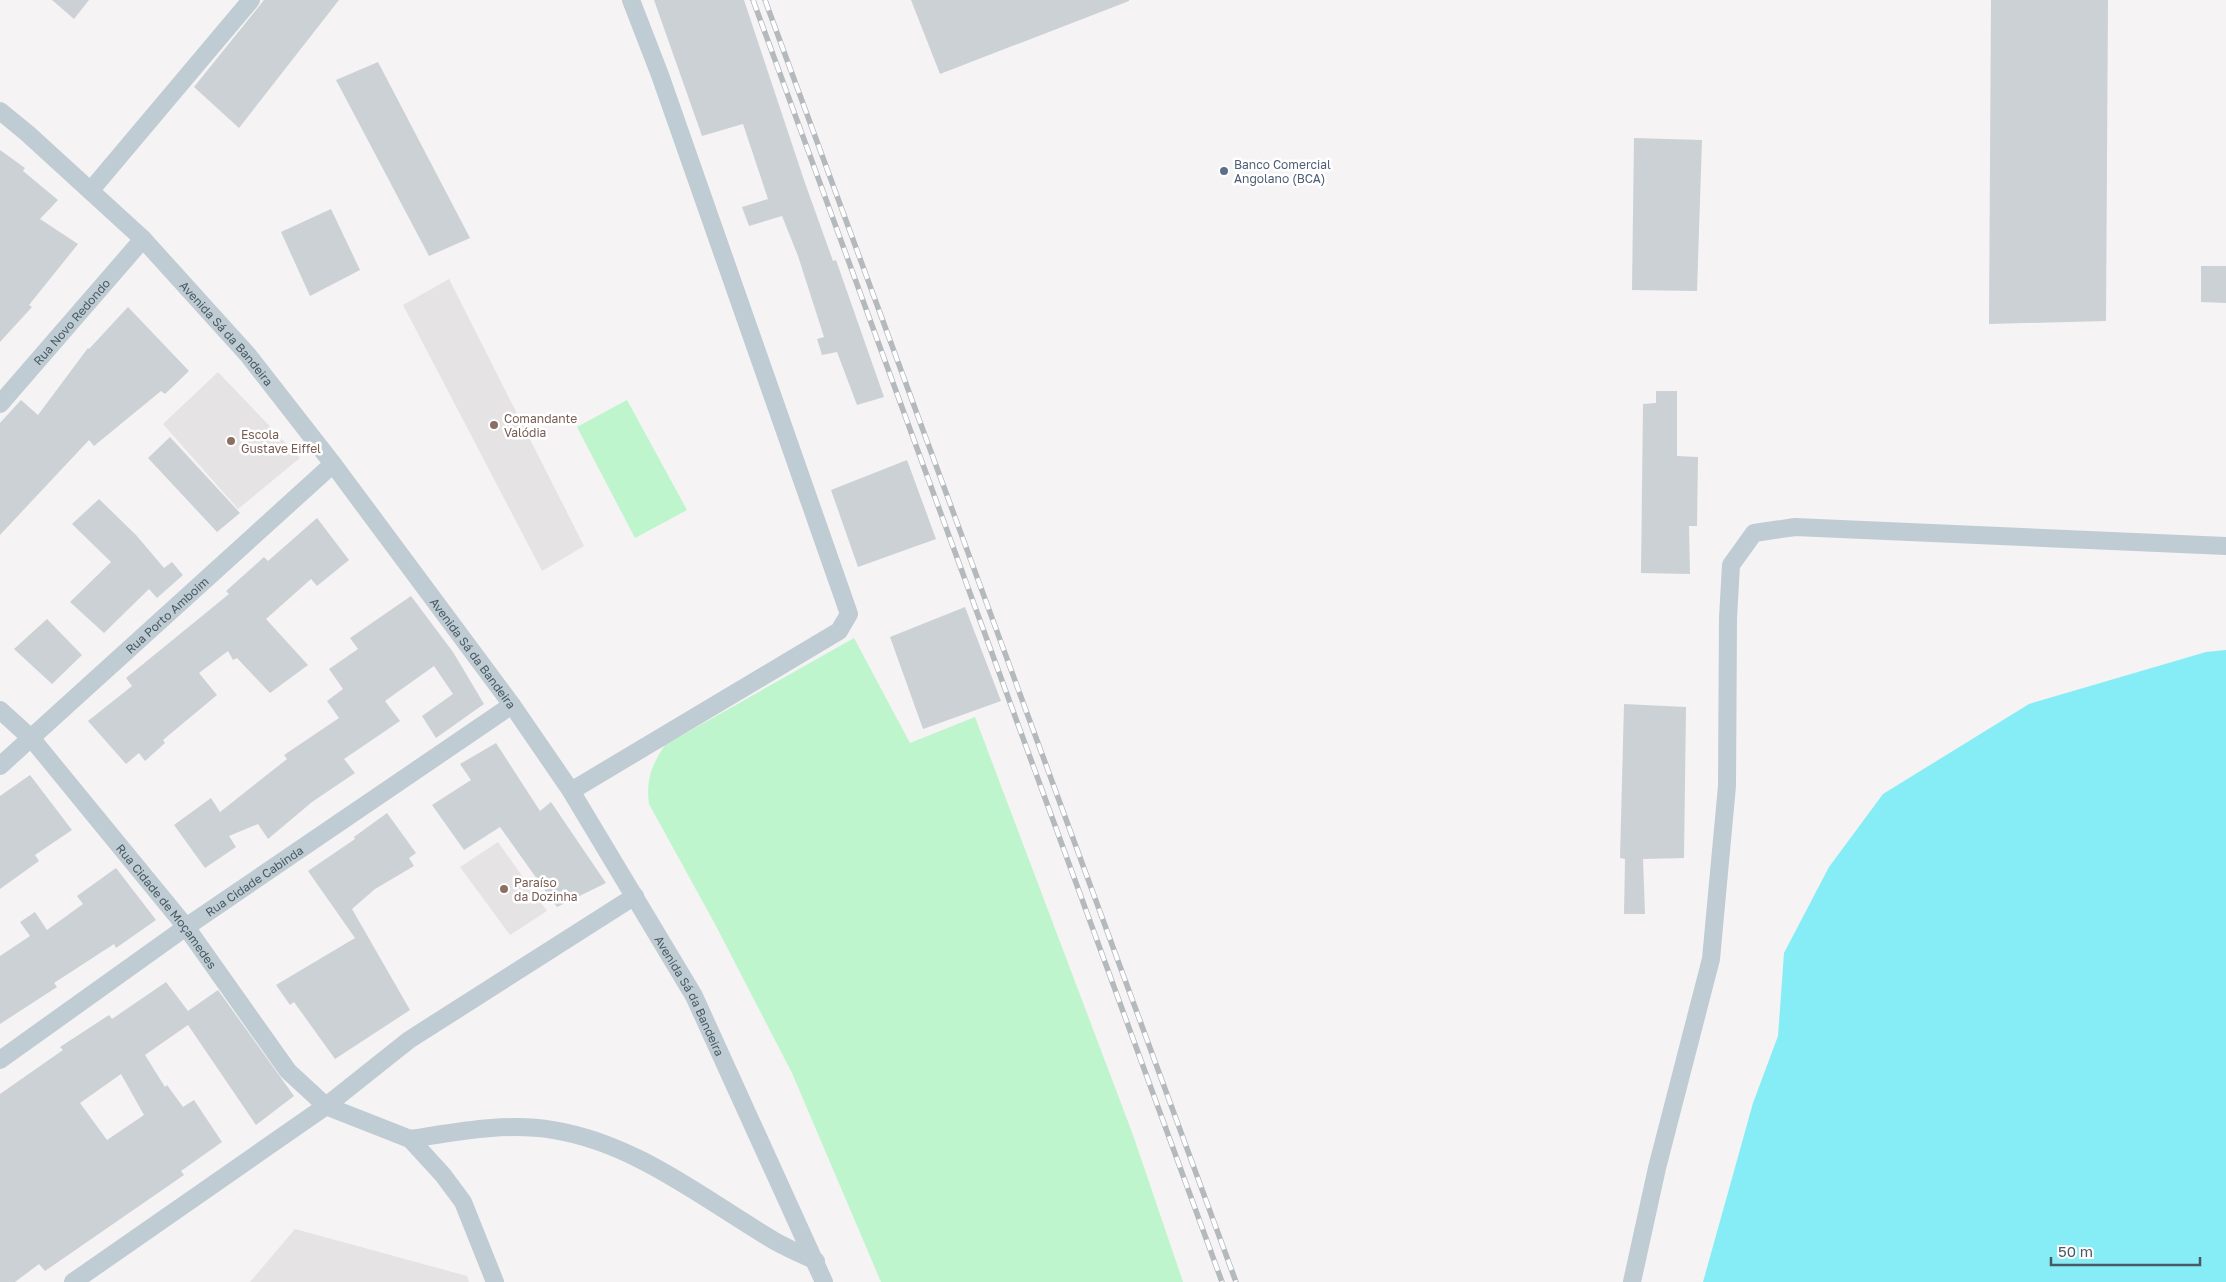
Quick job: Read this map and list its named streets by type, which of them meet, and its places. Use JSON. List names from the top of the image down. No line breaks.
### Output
{"streets":{"street":["Rua Novo Redondo","Avenida Sá da Bandeira","Rua Porto Amboim","Rua Cidade Cabinda","Rua Cidade de Moçamedes"]},"crossings":[["Rua Novo Redondo","Avenida Sá da Bandeira"],["Avenida Sá da Bandeira","Rua Porto Amboim"],["Avenida Sá da Bandeira","Rua Cidade Cabinda"],["Rua Porto Amboim","Rua Cidade de Moçamedes"],["Rua Cidade Cabinda","Rua Cidade de Moçamedes"]],"places":["Banco Comercial Angolano (BCA)","Comandante Valódia","Escola Gustave Eiffel","Paraíso da Dozinha"],"scale_bar":"50 m"}
